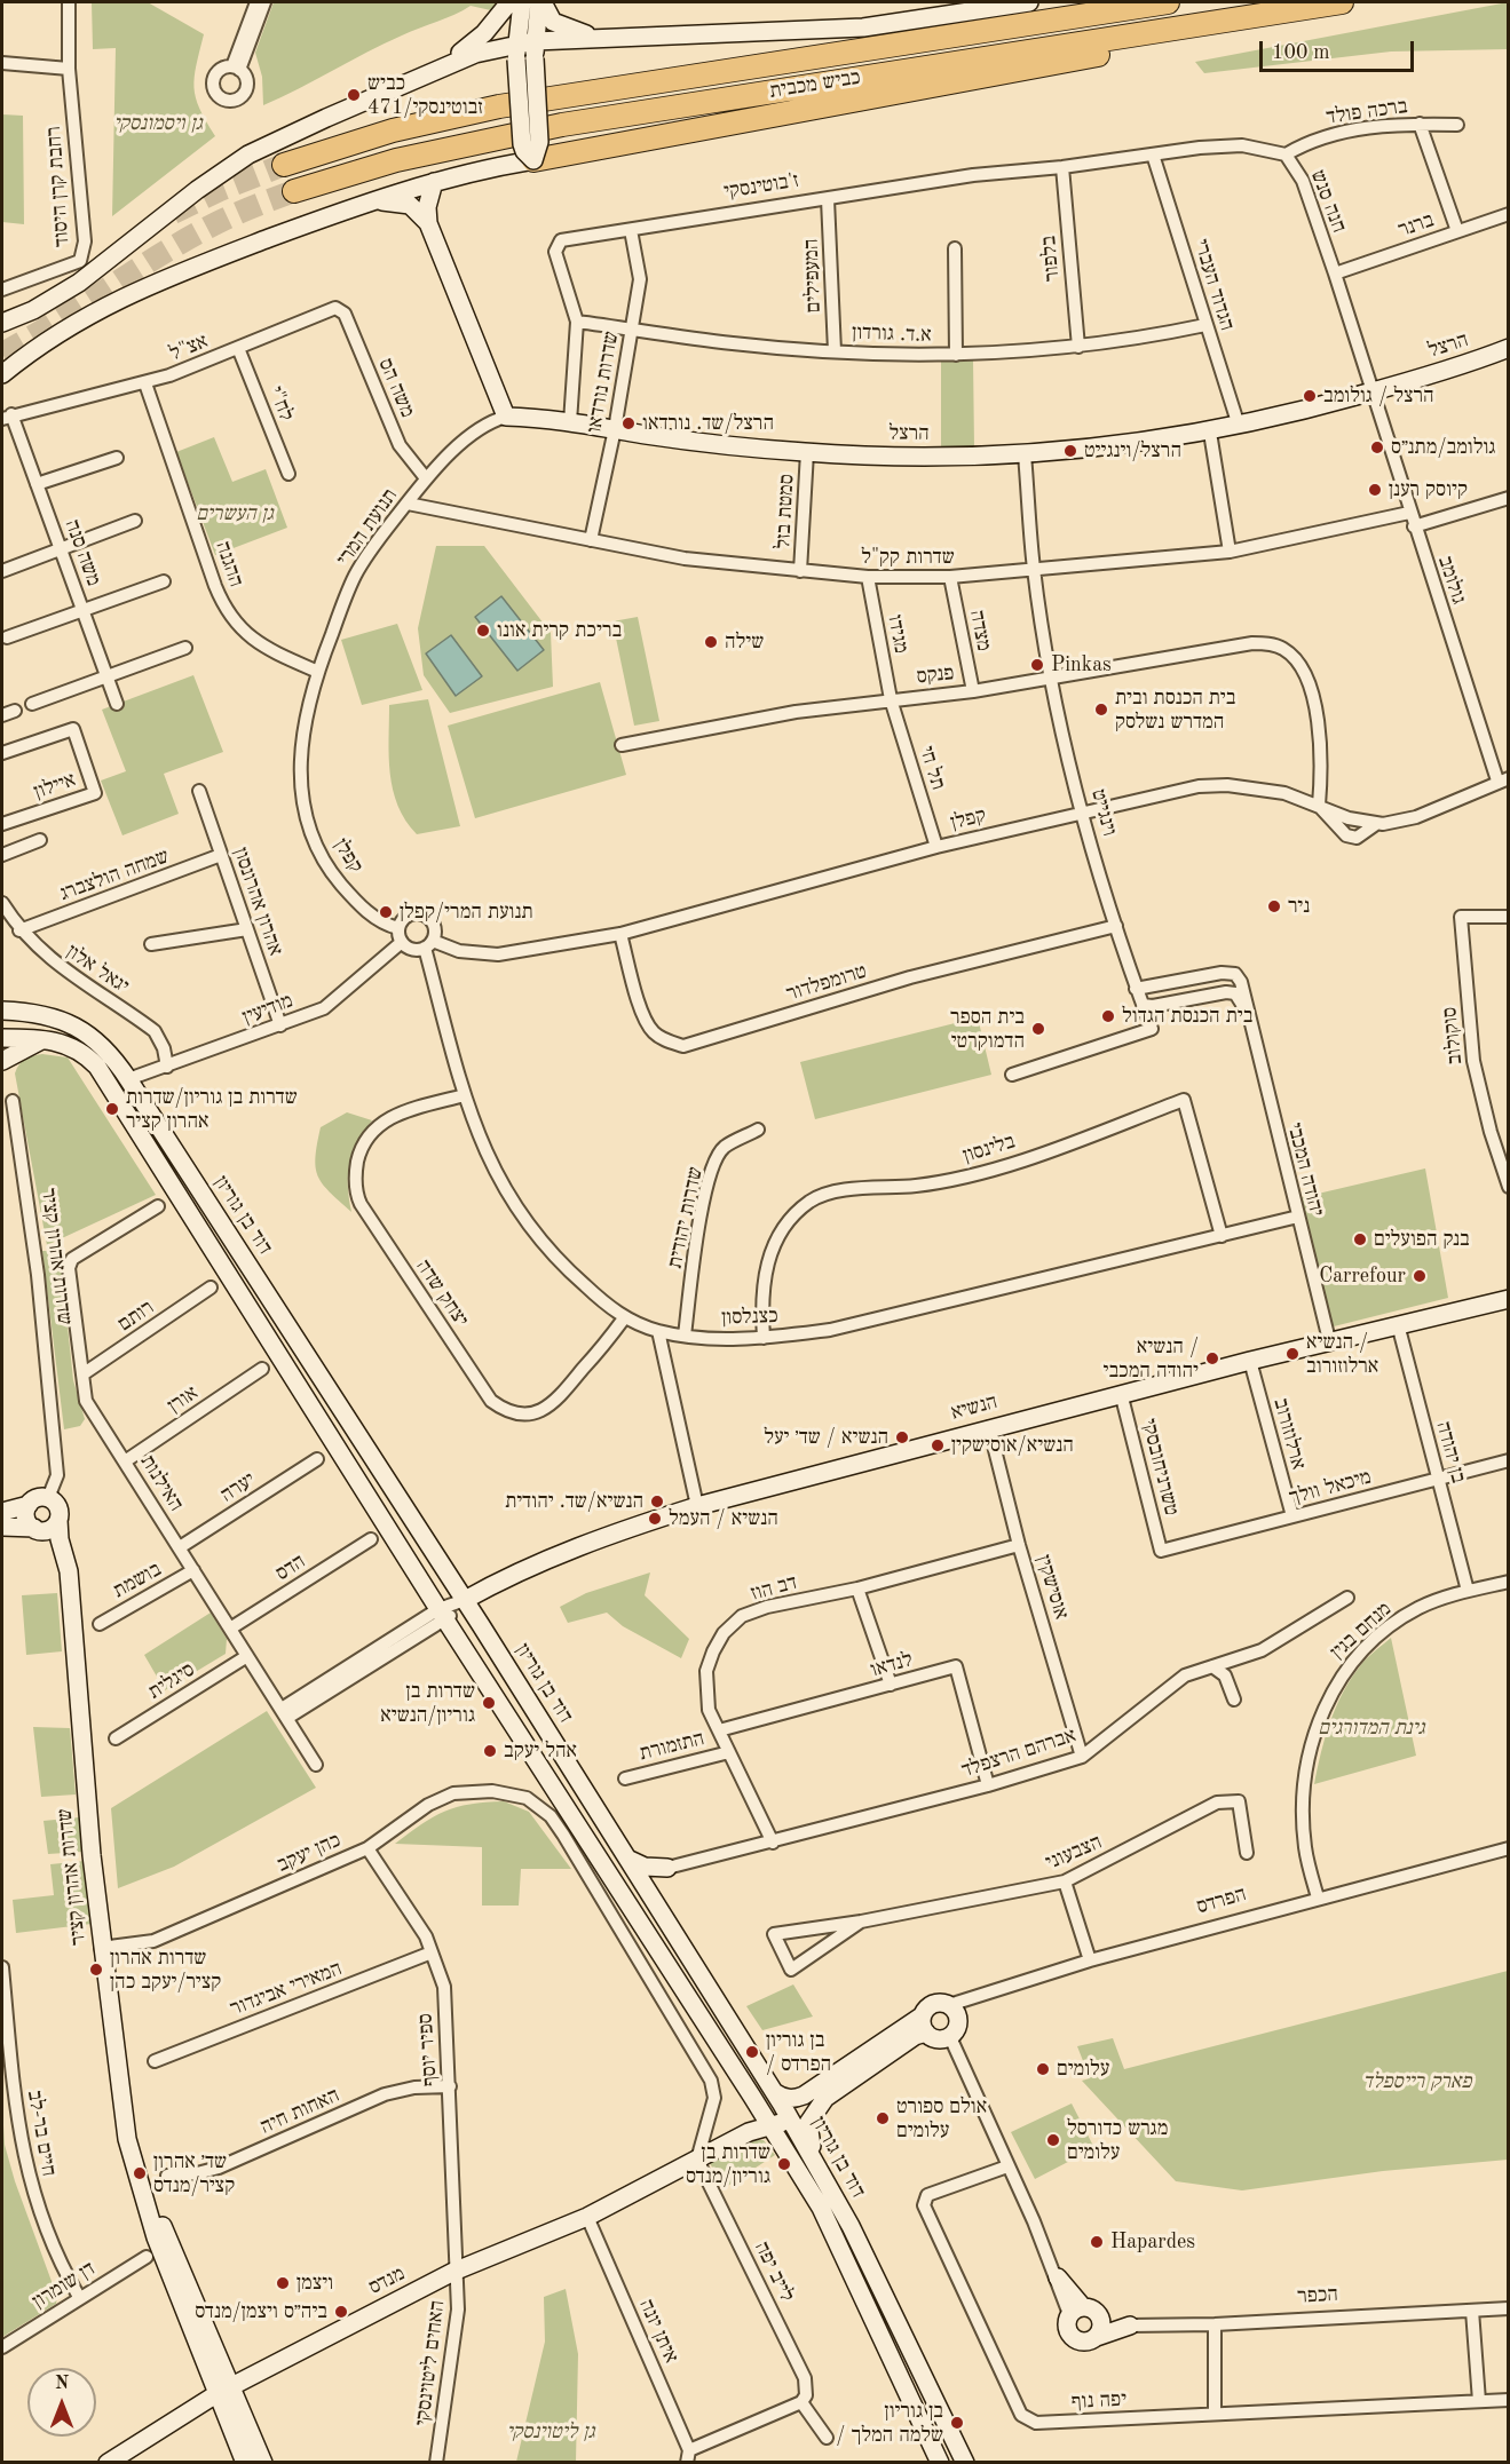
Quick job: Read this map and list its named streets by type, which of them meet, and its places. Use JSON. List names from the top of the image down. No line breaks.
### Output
{"streets":{"highway":["כביש מכבית"],"main road":["הרצל","דוד בן גוריון","שדרות אהרון קציר","הנשיא","מנדס","הכפר"],"street":["ברכה פולד","רחבת קרן היסוד","ז'בוטינסקי","חנה סנש","ברנר","בלפור","המעפילים","הגדוד העברי","א.ד. גורדון","אצ\"ל","שדרות נורדאו","משה הס","לח\"י","סמטת בזל","תנועת המרי","משה סנה","שדרות קק\"ל","ההגנה","גולומב","מצדה","מגידו","פנקס","תל חי","איילון","וינגייט","קפלן","שמחה הולצברג","אהרון אהרונסון","יגאל אלון","טרומפלדור","מודיעין","סוקולוב","בלינסון","יהודה המכבי","שדרות יהודית","יצחק שדה","רותם","כצנלסון","אורן","ארלוזורוב","בן יהודה","טשרניחובסקי","האילנות","יערה","מיכאל וולך","הדס","בושמת","אוסישקין","דב הוז","מנחם בגין","לנדאו","סיגלית","התזמורת","אברהם הרצפלד","כהן יעקב","הצבעוני","הפרדס","המאירי אביגדור","ספיר יוסף","האחות חיה","חיים בר-לב","לייב יפה","דן שומרון","איתן יונה","האחים ליטוינסקי","יפה נוף"]},"crossings":[["ברכה פולד","חנה סנש"],["ז'בוטינסקי","חנה סנש"],["ז'בוטינסקי","בלפור"],["ז'בוטינסקי","המעפילים"],["ז'בוטינסקי","הגדוד העברי"],["ז'בוטינסקי","א.ד. גורדון"],["ז'בוטינסקי","הרצל"],["ז'בוטינסקי","שדרות נורדאו"],["חנה סנש","ברנר"],["חנה סנש","הגדוד העברי"],["חנה סנש","הרצל"],["חנה סנש","גולומב"],["בלפור","א.ד. גורדון"],["המעפילים","א.ד. גורדון"],["הגדוד העברי","א.ד. גורדון"],["הגדוד העברי","הרצל"],["א.ד. גורדון","שדרות נורדאו"],["הרצל","שדרות נורדאו"],["הרצל","סמטת בזל"],["הרצל","תנועת המרי"],["הרצל","גולומב"],["הרצל","וינגייט"],["אצ\"ל","משה הס"],["אצ\"ל","לח\"י"],["אצ\"ל","משה סנה"],["אצ\"ל","ההגנה"],["שדרות נורדאו","שדרות קק\"ל"],["משה הס","תנועת המרי"],["סמטת בזל","שדרות קק\"ל"],["תנועת המרי","שדרות קק\"ל"],["תנועת המרי","ההגנה"],["תנועת המרי","קפלן"],["שדרות קק\"ל","גולומב"],["שדרות קק\"ל","מצדה"],["שדרות קק\"ל","מגידו"],["שדרות קק\"ל","וינגייט"],["גולומב","קפלן"],["מצדה","פנקס"],["מגידו","פנקס"],["מגידו","תל חי"],["פנקס","תל חי"],["פנקס","וינגייט"],["פנקס","קפלן"],["תל חי","קפלן"],["וינגייט","קפלן"],["וינגייט","טרומפלדור"],["וינגייט","יהודה המכבי"],["קפלן","טרומפלדור"],["קפלן","מודיעין"],["קפלן","כצנלסון"],["שמחה הולצברג","אהרון אהרונסון"],["שמחה הולצברג","יגאל אלון"],["אהרון אהרונסון","מודיעין"],["יגאל אלון","מודיעין"],["מודיעין","דוד בן גוריון"],["מודיעין","כצנלסון"],["בלינסון","כצנלסון"],["יהודה המכבי","כצנלסון"],["יהודה המכבי","הנשיא"],["דוד בן גוריון","הנשיא"],["דוד בן גוריון","מנדס"],["שדרות יהודית","כצנלסון"],["שדרות אהרון קציר","כהן יעקב"],["שדרות אהרון קציר","מנדס"],["יצחק שדה","כצנלסון"],["רותם","האילנות"],["אורן","האילנות"],["הנשיא","ארלוזורוב"],["הנשיא","בן יהודה"],["הנשיא","טשרניחובסקי"],["הנשיא","אוסישקין"],["ארלוזורוב","מיכאל וולך"],["בן יהודה","מיכאל וולך"],["בן יהודה","מנחם בגין"],["טשרניחובסקי","מיכאל וולך"],["האילנות","יערה"],["האילנות","הדס"],["האילנות","בושמת"],["האילנות","סיגלית"],["אוסישקין","דב הוז"],["אוסישקין","אברהם הרצפלד"],["דב הוז","לנדאו"],["דב הוז","התזמורת"],["דב הוז","אברהם הרצפלד"],["מנחם בגין","הפרדס"],["לנדאו","אברהם הרצפלד"],["כהן יעקב","ספיר יוסף"],["כהן יעקב","לייב יפה"],["כהן יעקב","מנדס"],["המאירי אביגדור","ספיר יוסף"],["ספיר יוסף","האחות חיה"],["ספיר יוסף","מנדס"],["ספיר יוסף","האחים ליטוינסקי"],["חיים בר-לב","דן שומרון"],["לייב יפה","מנדס"],["מנדס","איתן יונה"],["מנדס","האחים ליטוינסקי"]],"parks":["גן ויסמונסקי","גן העשרים","גינת המדורגים","פארק רייספלד","גן ליטוינסקי"],"places":["כביש 471/זבוטינסקי","הרצל / גולומב","הרצל/שד. נורדאו","גולומב/מתנ״ס","הרצל/וינגייט","קיוסק רענן","בריכת קרית אונו","שילה","Pinkas","בית הכנסת ובית המדרש נשלסק","ניר","תנועת המרי/קפלן","בית הכנסת הגדול","בית הספר הדמוקרטי","שדרות בן גוריון/שדרות אהרון קציר","בנק הפועלים","Carrefour","הנשיא / ארלוזורוב","הנשיא / יהודה המכבי","הנשיא / שד׳ יעל","הנשיא/אוסישקין","הנשיא/שד. יהודית","הנשיא / העמל","שדרות בן גוריון/הנשיא","אהל יעקב","שדרות אהרון קציר/יעקב כהן","בן גוריון / הפרדס","עלומים","אולם ספורט עלומים","מגרש כדורסל עלומים","שדרות בן גוריון/מנדס","שד׳ אהרון קציר/מנדס","Hapardes","ויצמן","ביה״ס ויצמן/מנדס","בן גוריון / שלמה המלך"],"scale_bar":"100 m","north":"top"}
